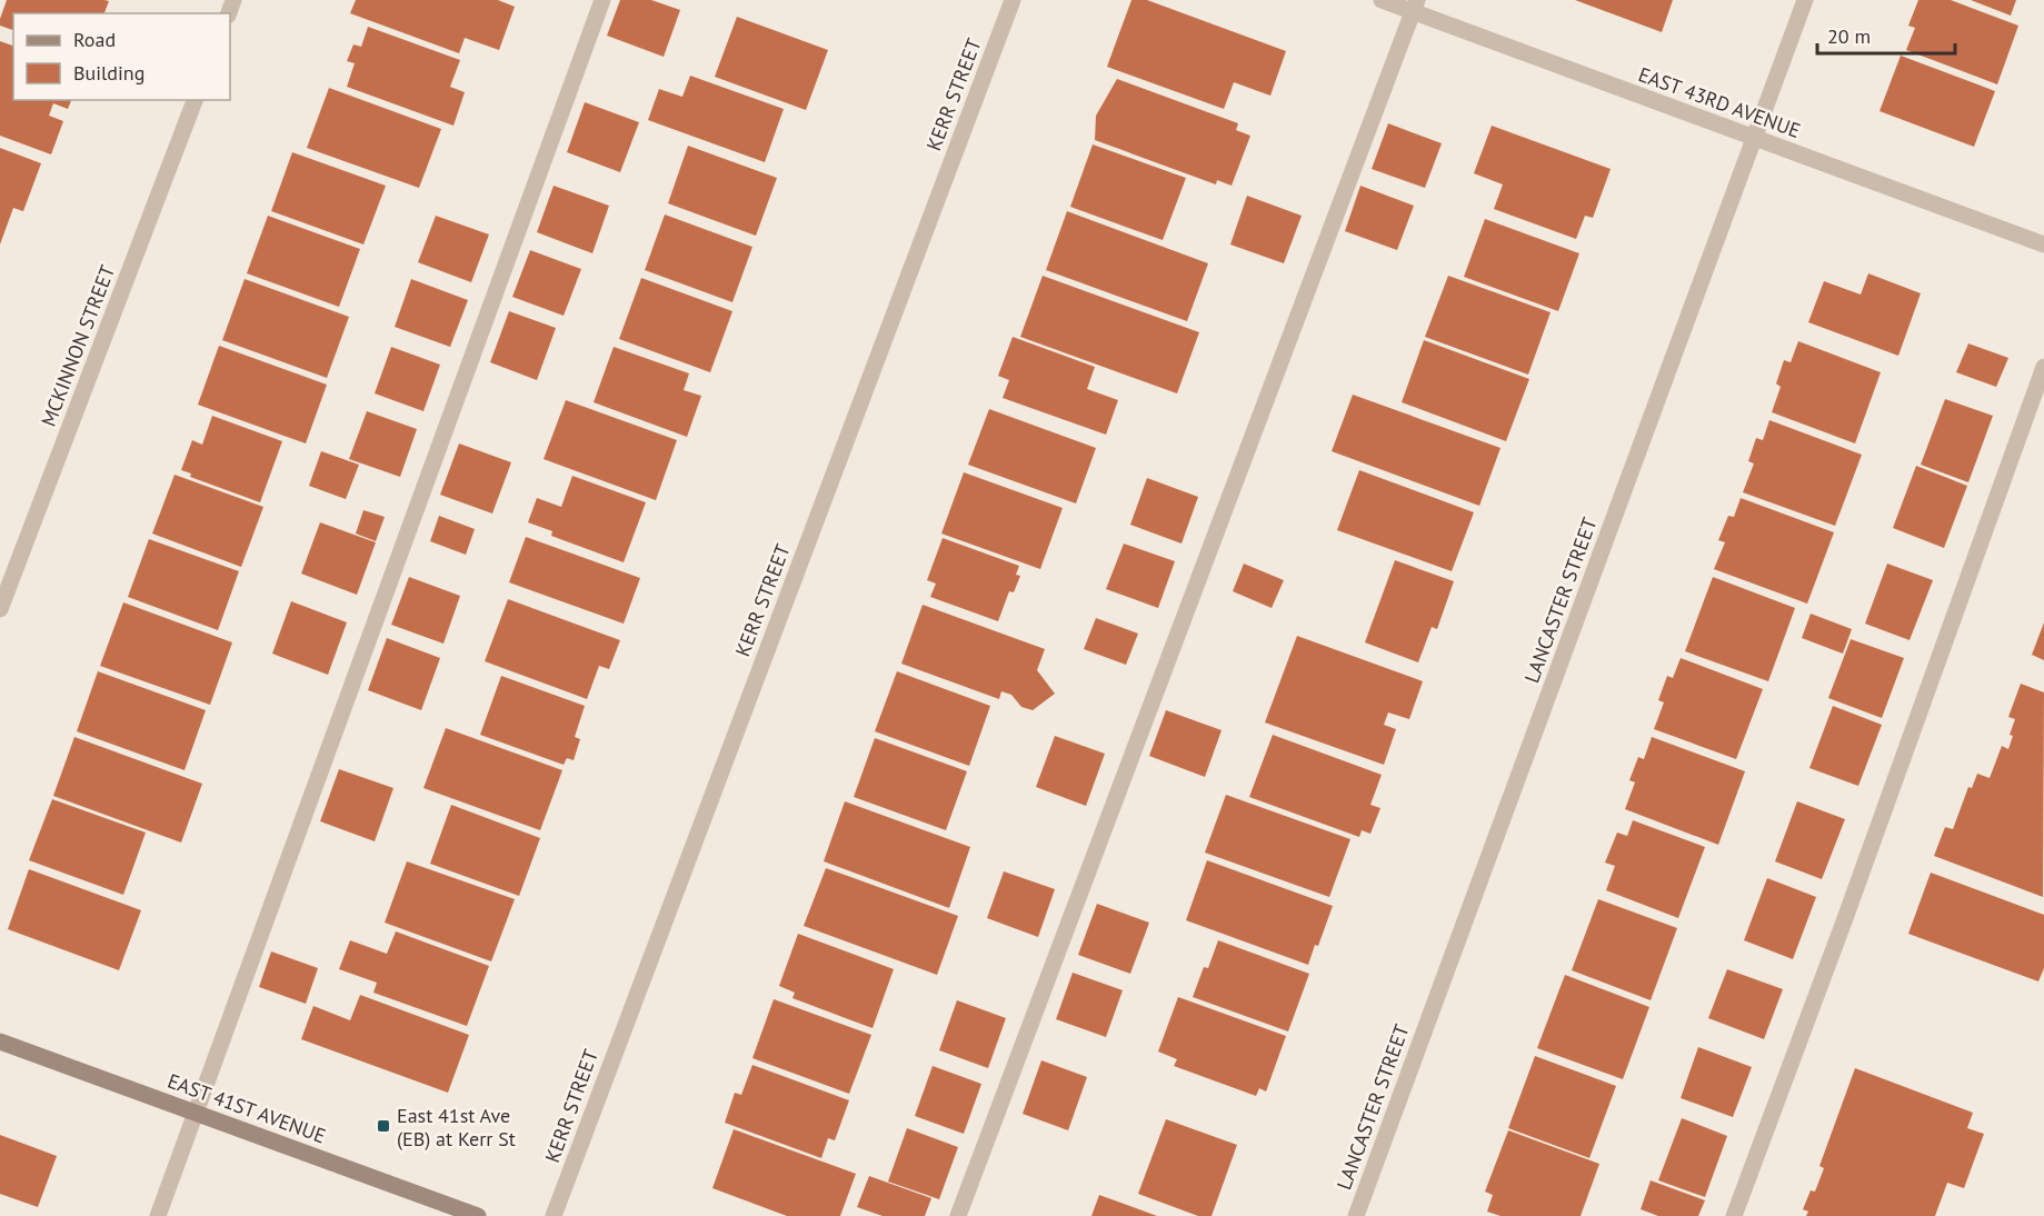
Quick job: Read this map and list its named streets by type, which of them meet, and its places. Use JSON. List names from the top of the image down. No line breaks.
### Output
{"streets":{"main road":["EAST 41ST AVENUE"],"street":["KERR STREET","EAST 43RD AVENUE","MCKINNON STREET","LANCASTER STREET"]},"crossings":[["EAST 43RD AVENUE","LANCASTER STREET"]],"places":{"transit":["East 41st Ave (EB) at Kerr St"]},"legend":["Road","Building"],"scale_bar":"20 m"}
